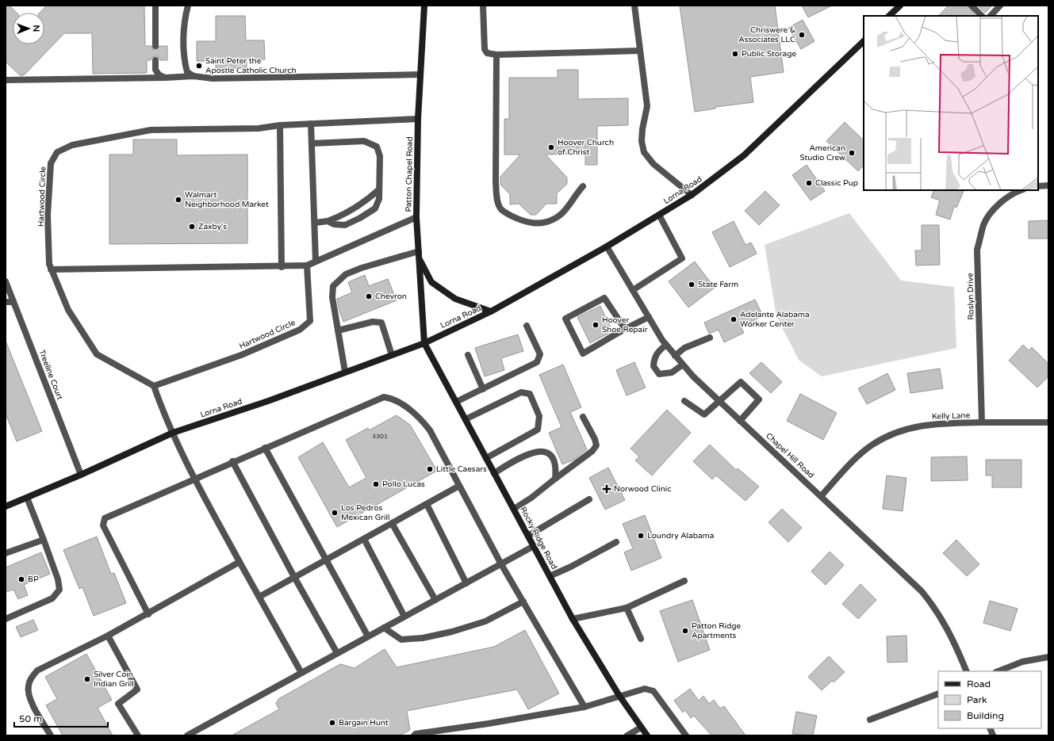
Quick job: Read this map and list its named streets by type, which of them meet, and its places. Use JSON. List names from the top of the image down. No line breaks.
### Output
{"streets":{"street":["Patton Chapel Road","Lorna Road","Hartwood Circle","Roslyn Drive","Treeline Court","Kelly Lane","Chapel Hill Road","Rocky Ridge Road"]},"crossings":[["Patton Chapel Road","Lorna Road"],["Patton Chapel Road","Hartwood Circle"],["Patton Chapel Road","Rocky Ridge Road"],["Lorna Road","Treeline Court"],["Lorna Road","Chapel Hill Road"],["Lorna Road","Rocky Ridge Road"],["Roslyn Drive","Kelly Lane"],["Kelly Lane","Chapel Hill Road"]],"places":{"other":["Chriswere & Associates LLC","Public Storage","Saint Peter the Apostle Catholic Church","Hoover Church of Christ","American Studio Crew","Classic Pup","Walmart Neighborhood Market","Zaxby's","State Farm","Chevron","Adelante Alabama Worker Center","Hoover Shoe Repair","Little Caesars","Pollo Lucas","Los Pedros Mexican Grill","Loundry Alabama","BP","Patton Ridge Apartments","Silver Coin Indian Grill","Bargain Hunt"],"health":["Norwood Clinic"]},"house_numbers":["3301"],"legend":["Road","Park","Building"],"scale_bar":"50 m","north":"right"}
